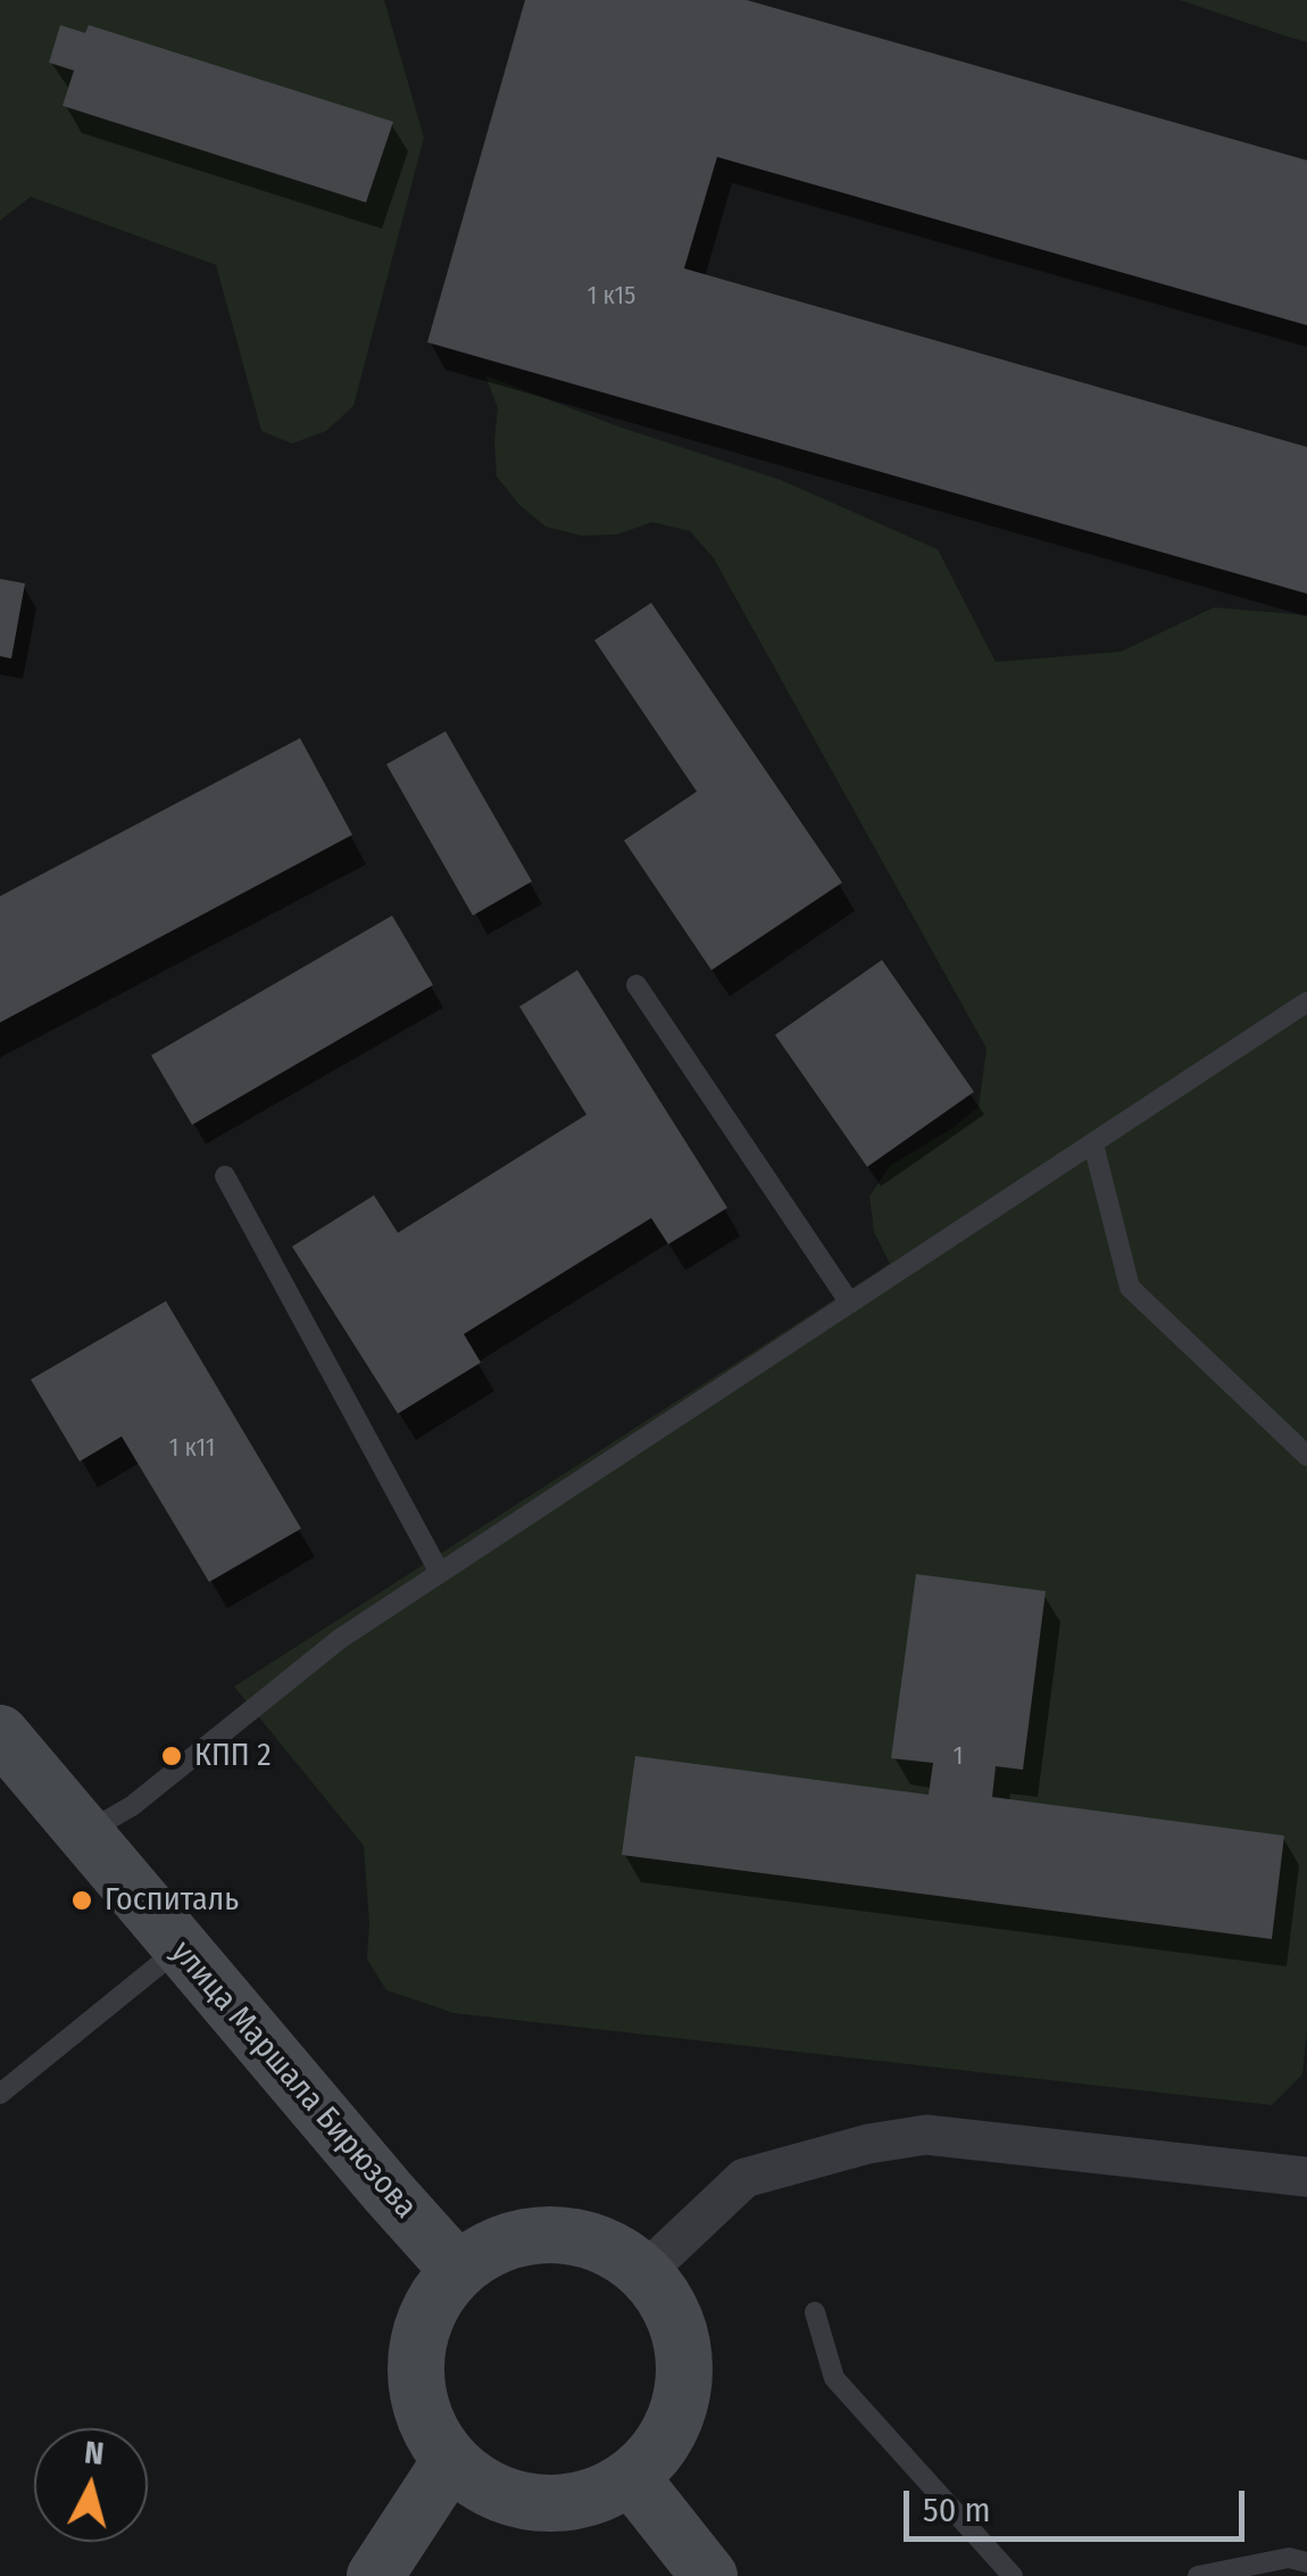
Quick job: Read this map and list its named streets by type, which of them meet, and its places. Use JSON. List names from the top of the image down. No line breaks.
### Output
{"streets":{"street":["улица Маршала Бирюзова"]},"places":["КПП 2","Госпиталь"],"house_numbers":["1 к15","1 к11","1"],"scale_bar":"50 m","north":"top"}
